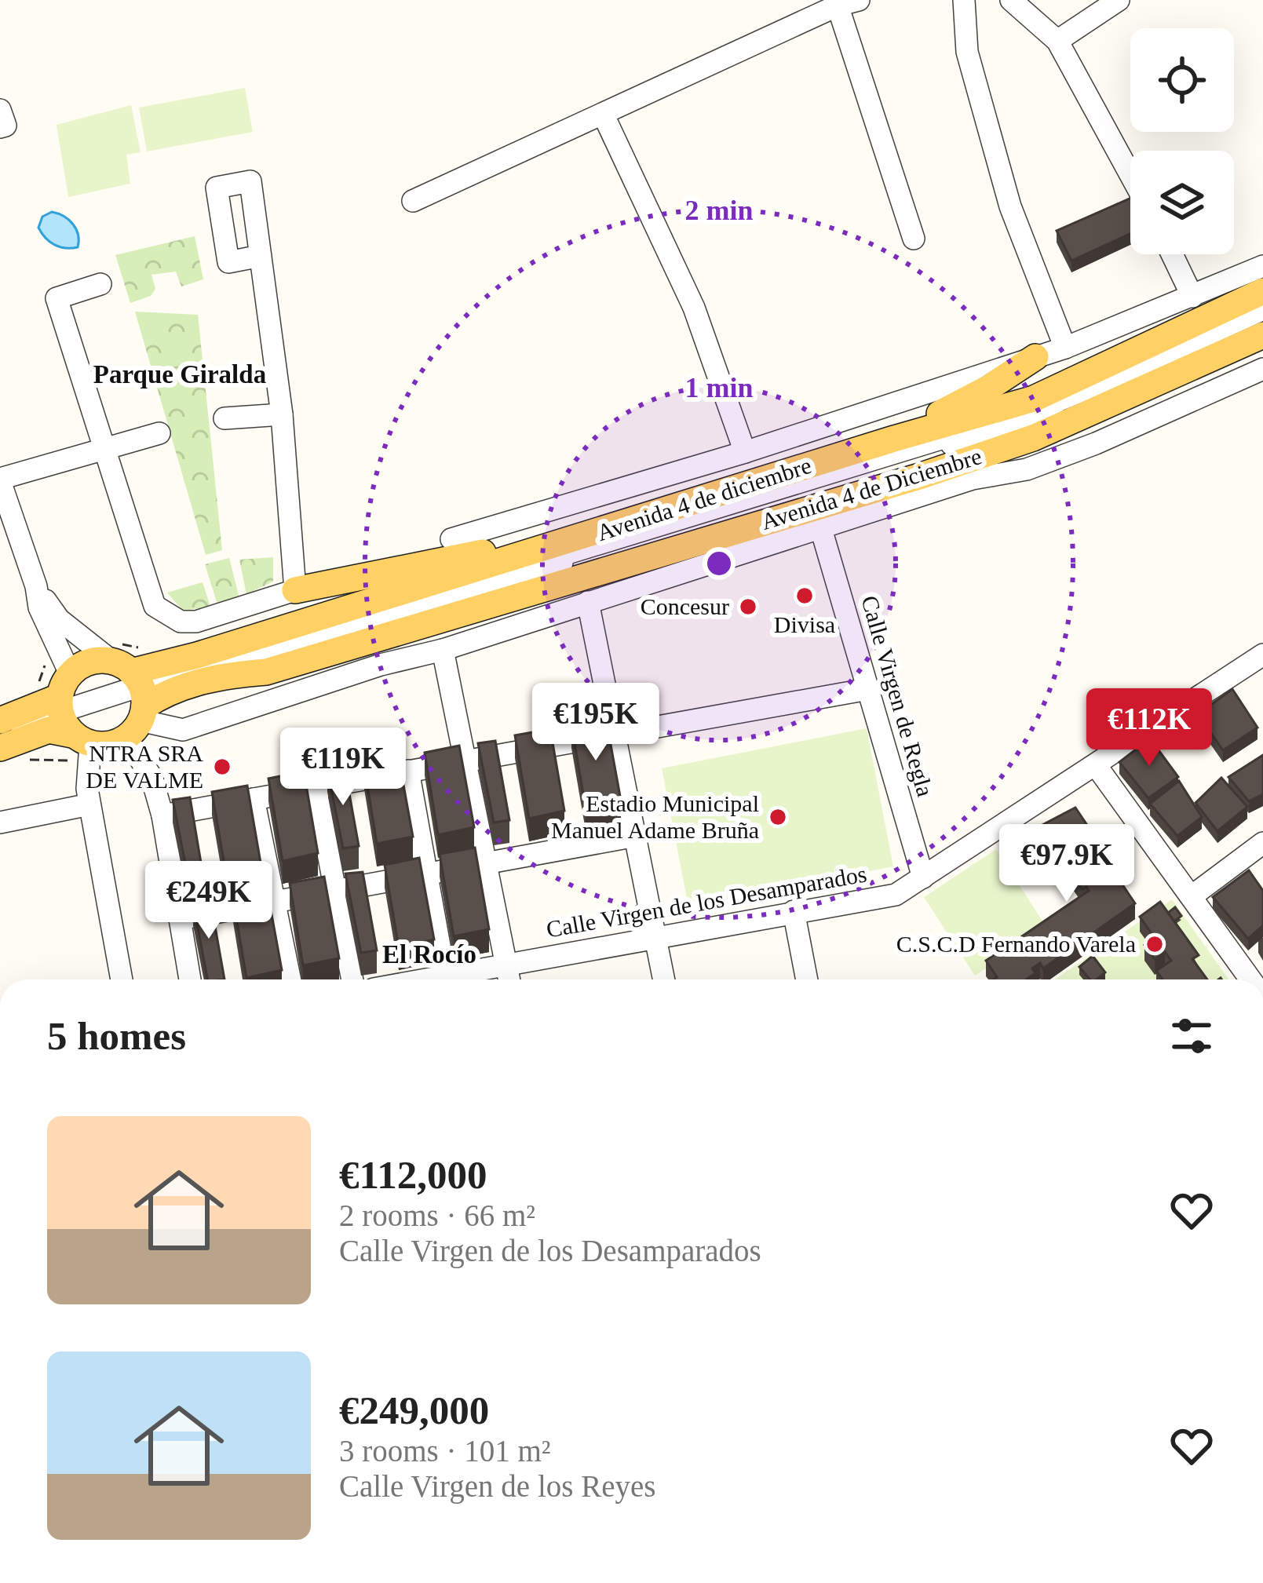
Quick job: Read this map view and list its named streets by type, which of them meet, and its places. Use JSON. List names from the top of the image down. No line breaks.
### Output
{"streets":{"main road":["Avenida 4 de Diciembre","Avenida 4 de diciembre"],"street":["Calle Virgen de Regla","Calle Virgen de los Desamparados"]},"crossings":[["Avenida 4 de Diciembre","Avenida 4 de diciembre"],["Calle Virgen de Regla","Calle Virgen de los Desamparados"]],"districts":["Parque Giralda","El Rocío"],"places":["Divisa","Concesur","NTRA SRA DE VALME","Estadio Municipal Manuel Adame Bruña","C.S.C.D Fernando Varela"],"page":{"price":["€195K","€112K","€119K","€97.9K","€249K"],"heading":"5 homes","list":[{"name":"€112,000","note":"2 rooms · 66 m² · Calle Virgen de los Desamparados"},{"name":"€249,000","note":"3 rooms · 101 m² · Calle Virgen de los Reyes"}]},"rings":["2 min","1 min"]}
